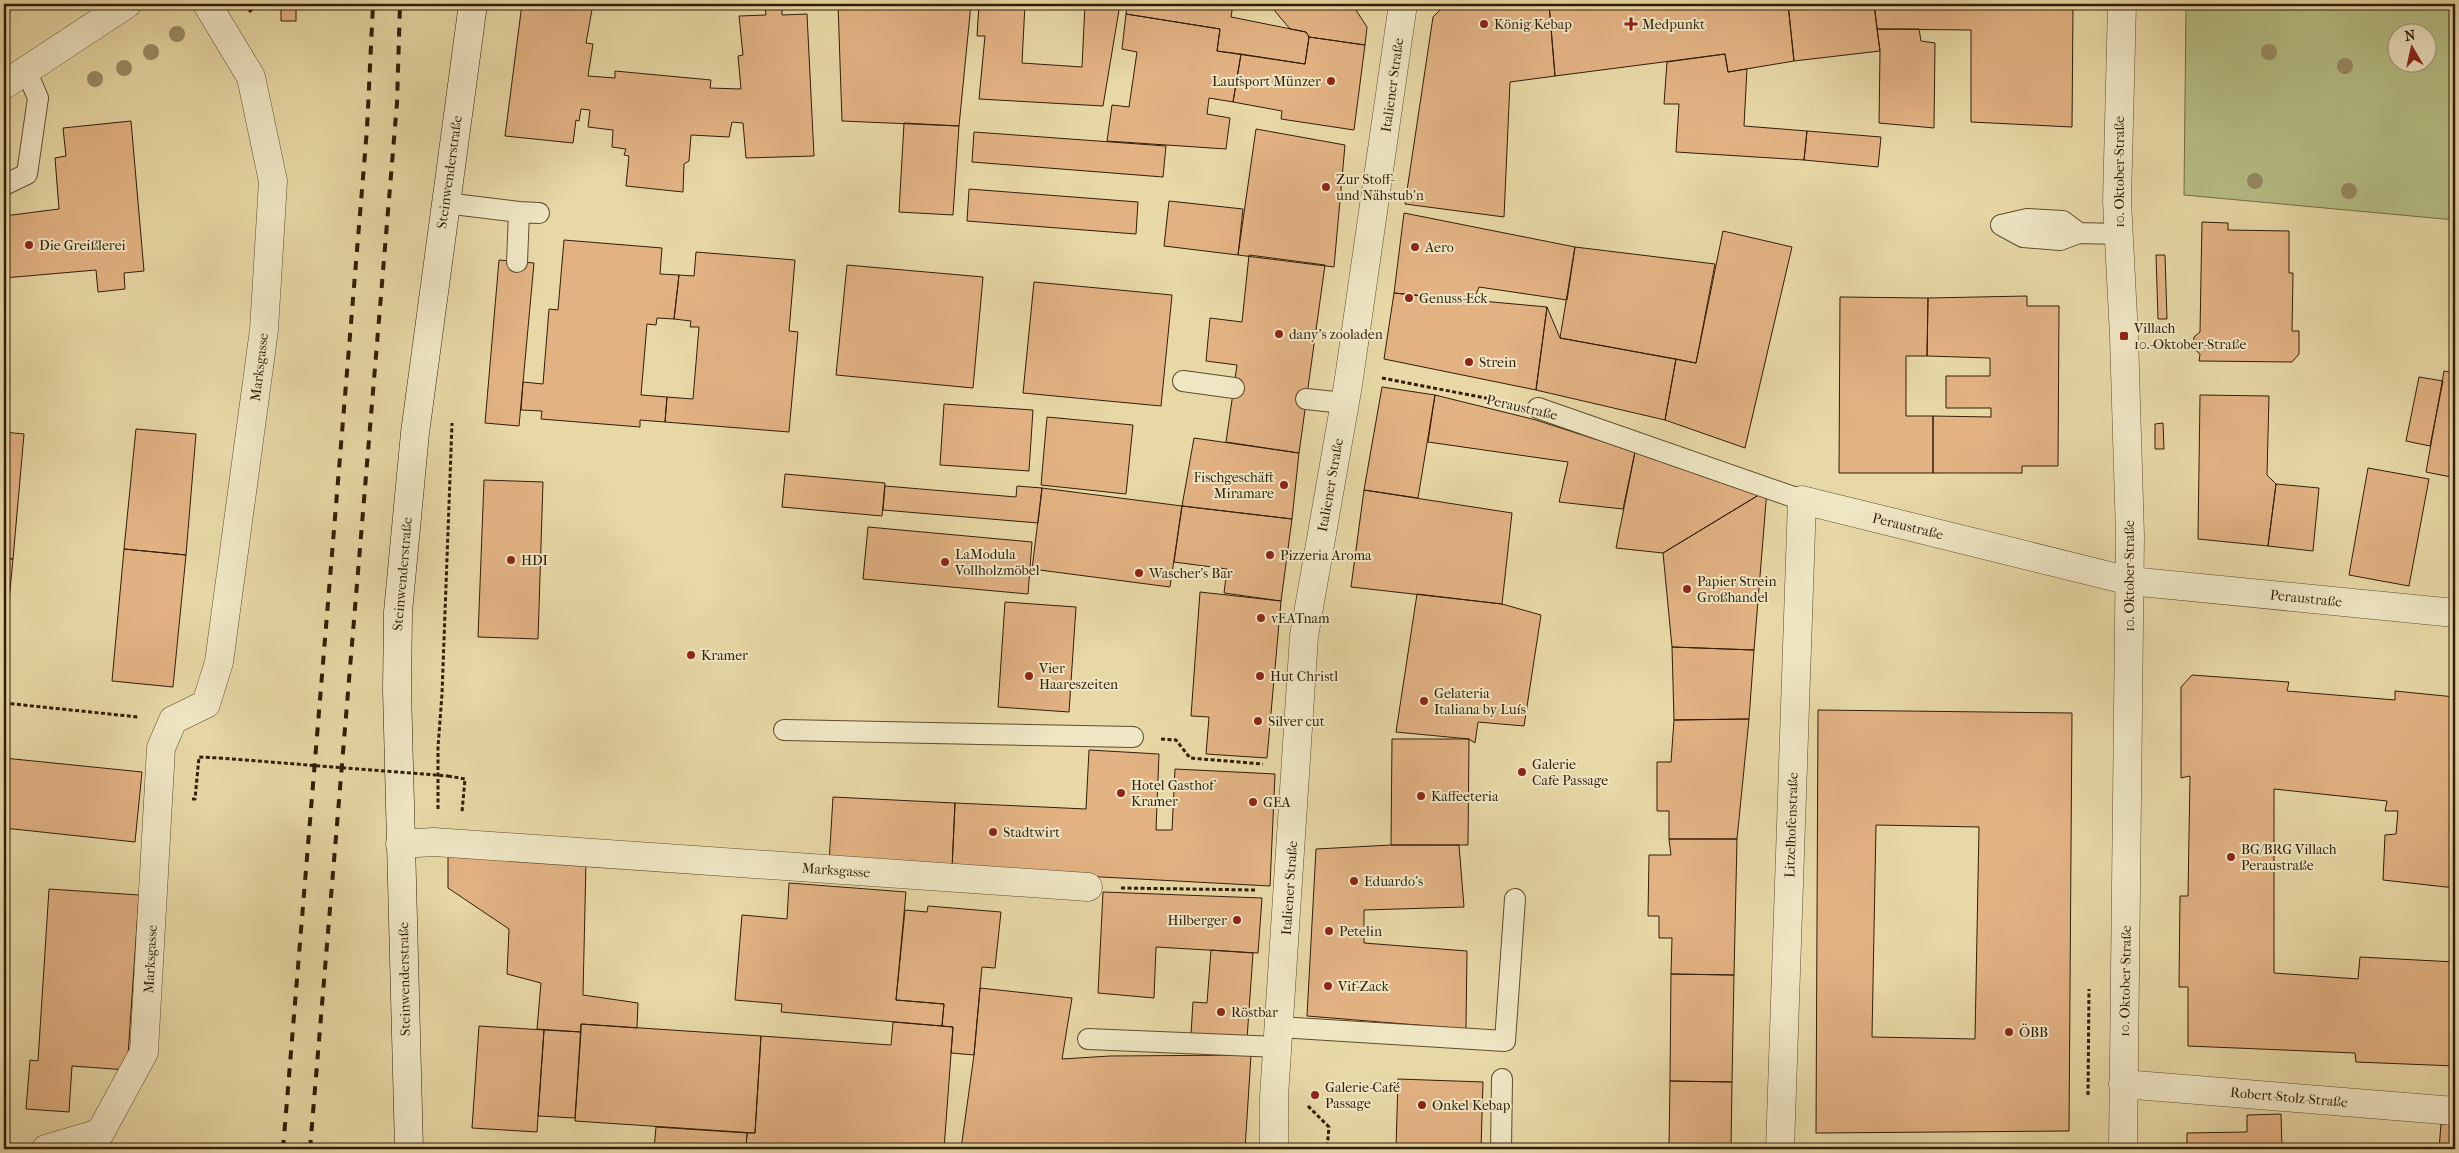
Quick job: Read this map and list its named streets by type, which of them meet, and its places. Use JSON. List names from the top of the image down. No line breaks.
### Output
{"streets":{"street":["Italiener Straße","Steinwenderstraße","10. Oktober-Straße","Marksgasse","Peraustraße","Litzelhofenstraße","Robert-Stolz-Straße"]},"crossings":[["Steinwenderstraße","Marksgasse"],["10. Oktober-Straße","Peraustraße"],["10. Oktober-Straße","Robert-Stolz-Straße"],["Peraustraße","Litzelhofenstraße"]],"places":{"other":["König Kebap","Laufsport Münzer","Zur Stoff- und Nähstub'n","Die Greißlerei","Aero","Genuss-Eck","dany's zooladen","Strein","Fischgeschäft Miramare","Pizzeria Aroma","HDI","LaModula Vollholzmöbel","Wascher's Bar","Papier Strein Großhandel","vEATnam","Kramer","Vier Haareszeiten","Hut Christl","Gelateria Italiana by Luís","Silver cut","Galerie Cafe Passage","Hotel Gasthof Kramer","Kaffeeteria","GEA","Stadtwirt","BG/BRG Villach Peraustraße","Eduardo's","Hilberger","Petelin","Vif-Zack","Röstbar","ÖBB","Galerie-Café Passage","Onkel Kebap"],"health":["Medpunkt"],"transit":["Villach 10.-Oktober-Straße"]},"north":"top"}
